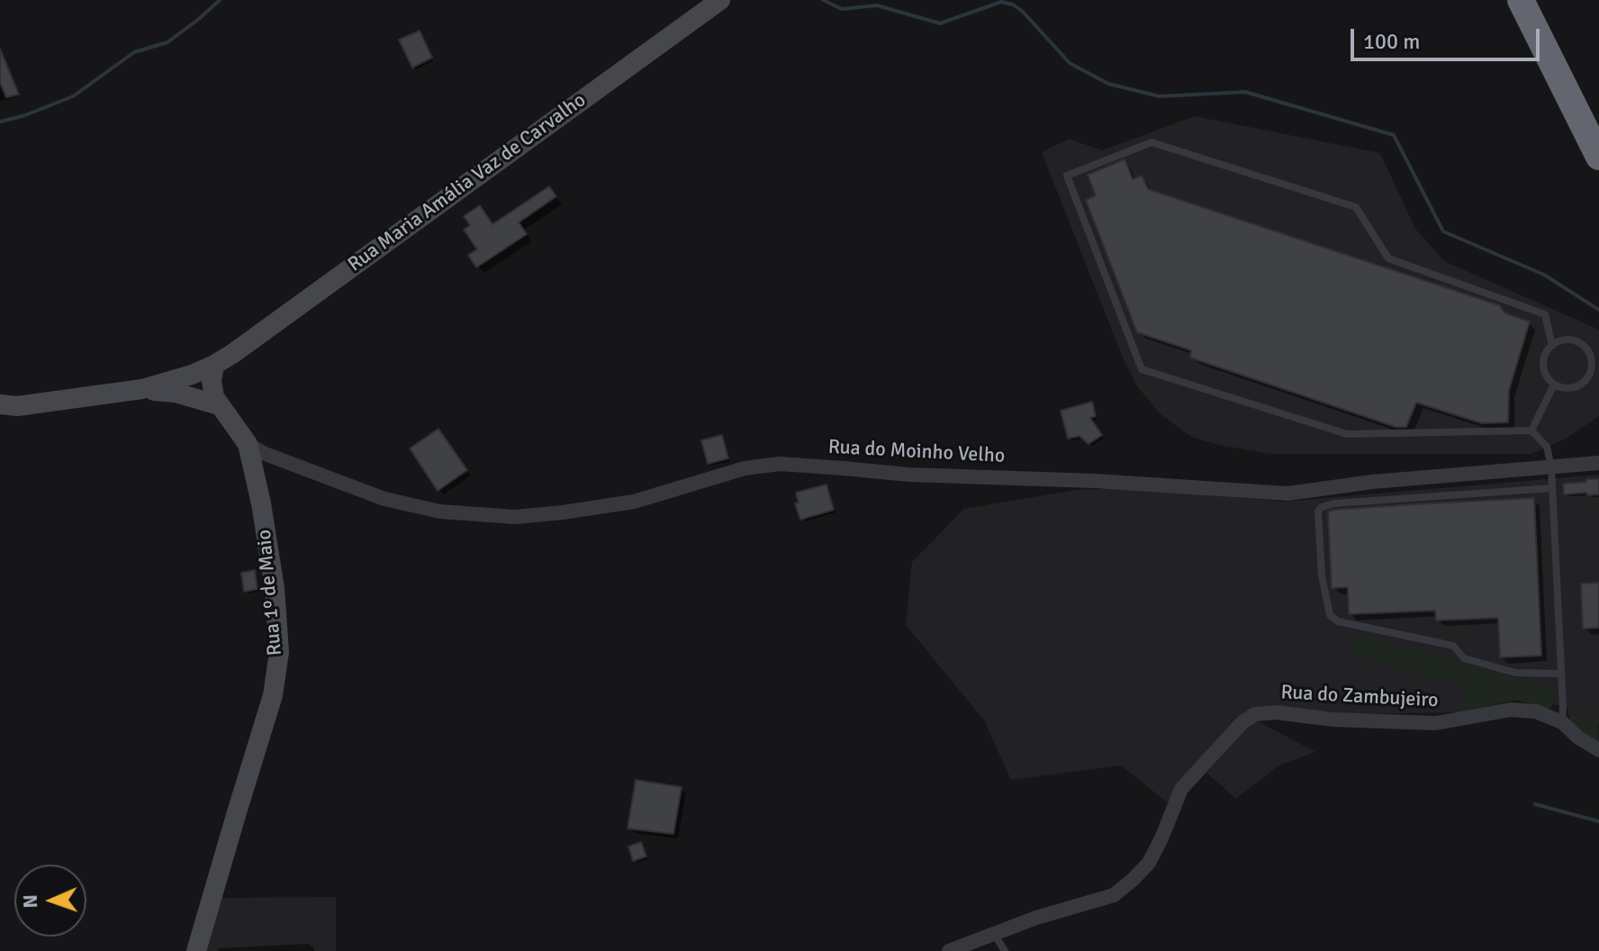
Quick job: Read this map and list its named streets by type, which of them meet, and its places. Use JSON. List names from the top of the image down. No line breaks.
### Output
{"streets":{"street":["Rua Maria Amália Vaz de Carvalho","Rua do Moinho Velho","Rua 1º de Maio","Rua do Zambujeiro"]},"crossings":[["Rua Maria Amália Vaz de Carvalho","Rua 1º de Maio"],["Rua do Moinho Velho","Rua 1º de Maio"]],"scale_bar":"100 m","north":"left"}
